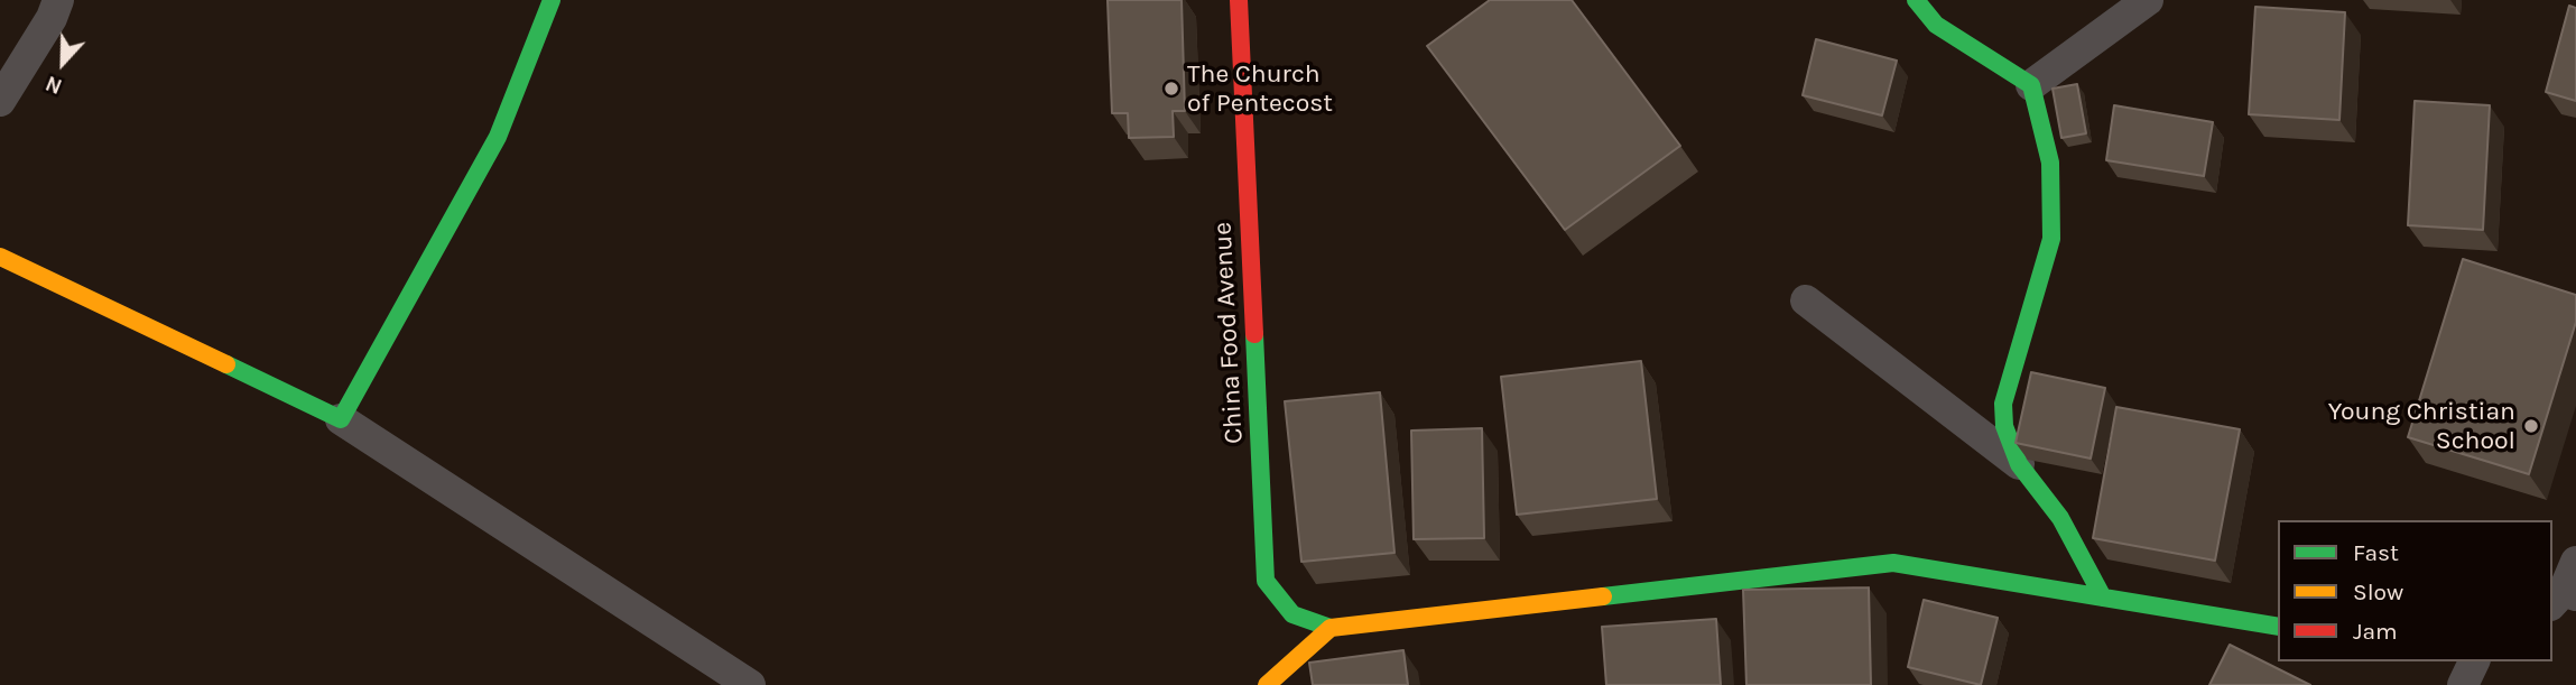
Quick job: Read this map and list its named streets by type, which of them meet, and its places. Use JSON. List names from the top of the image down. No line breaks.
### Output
{"streets":{"street":["China Food Avenue"]},"places":["The Church of Pentecost","Young Christian School"],"legend":["Fast","Slow","Jam"],"north":"bottom"}
